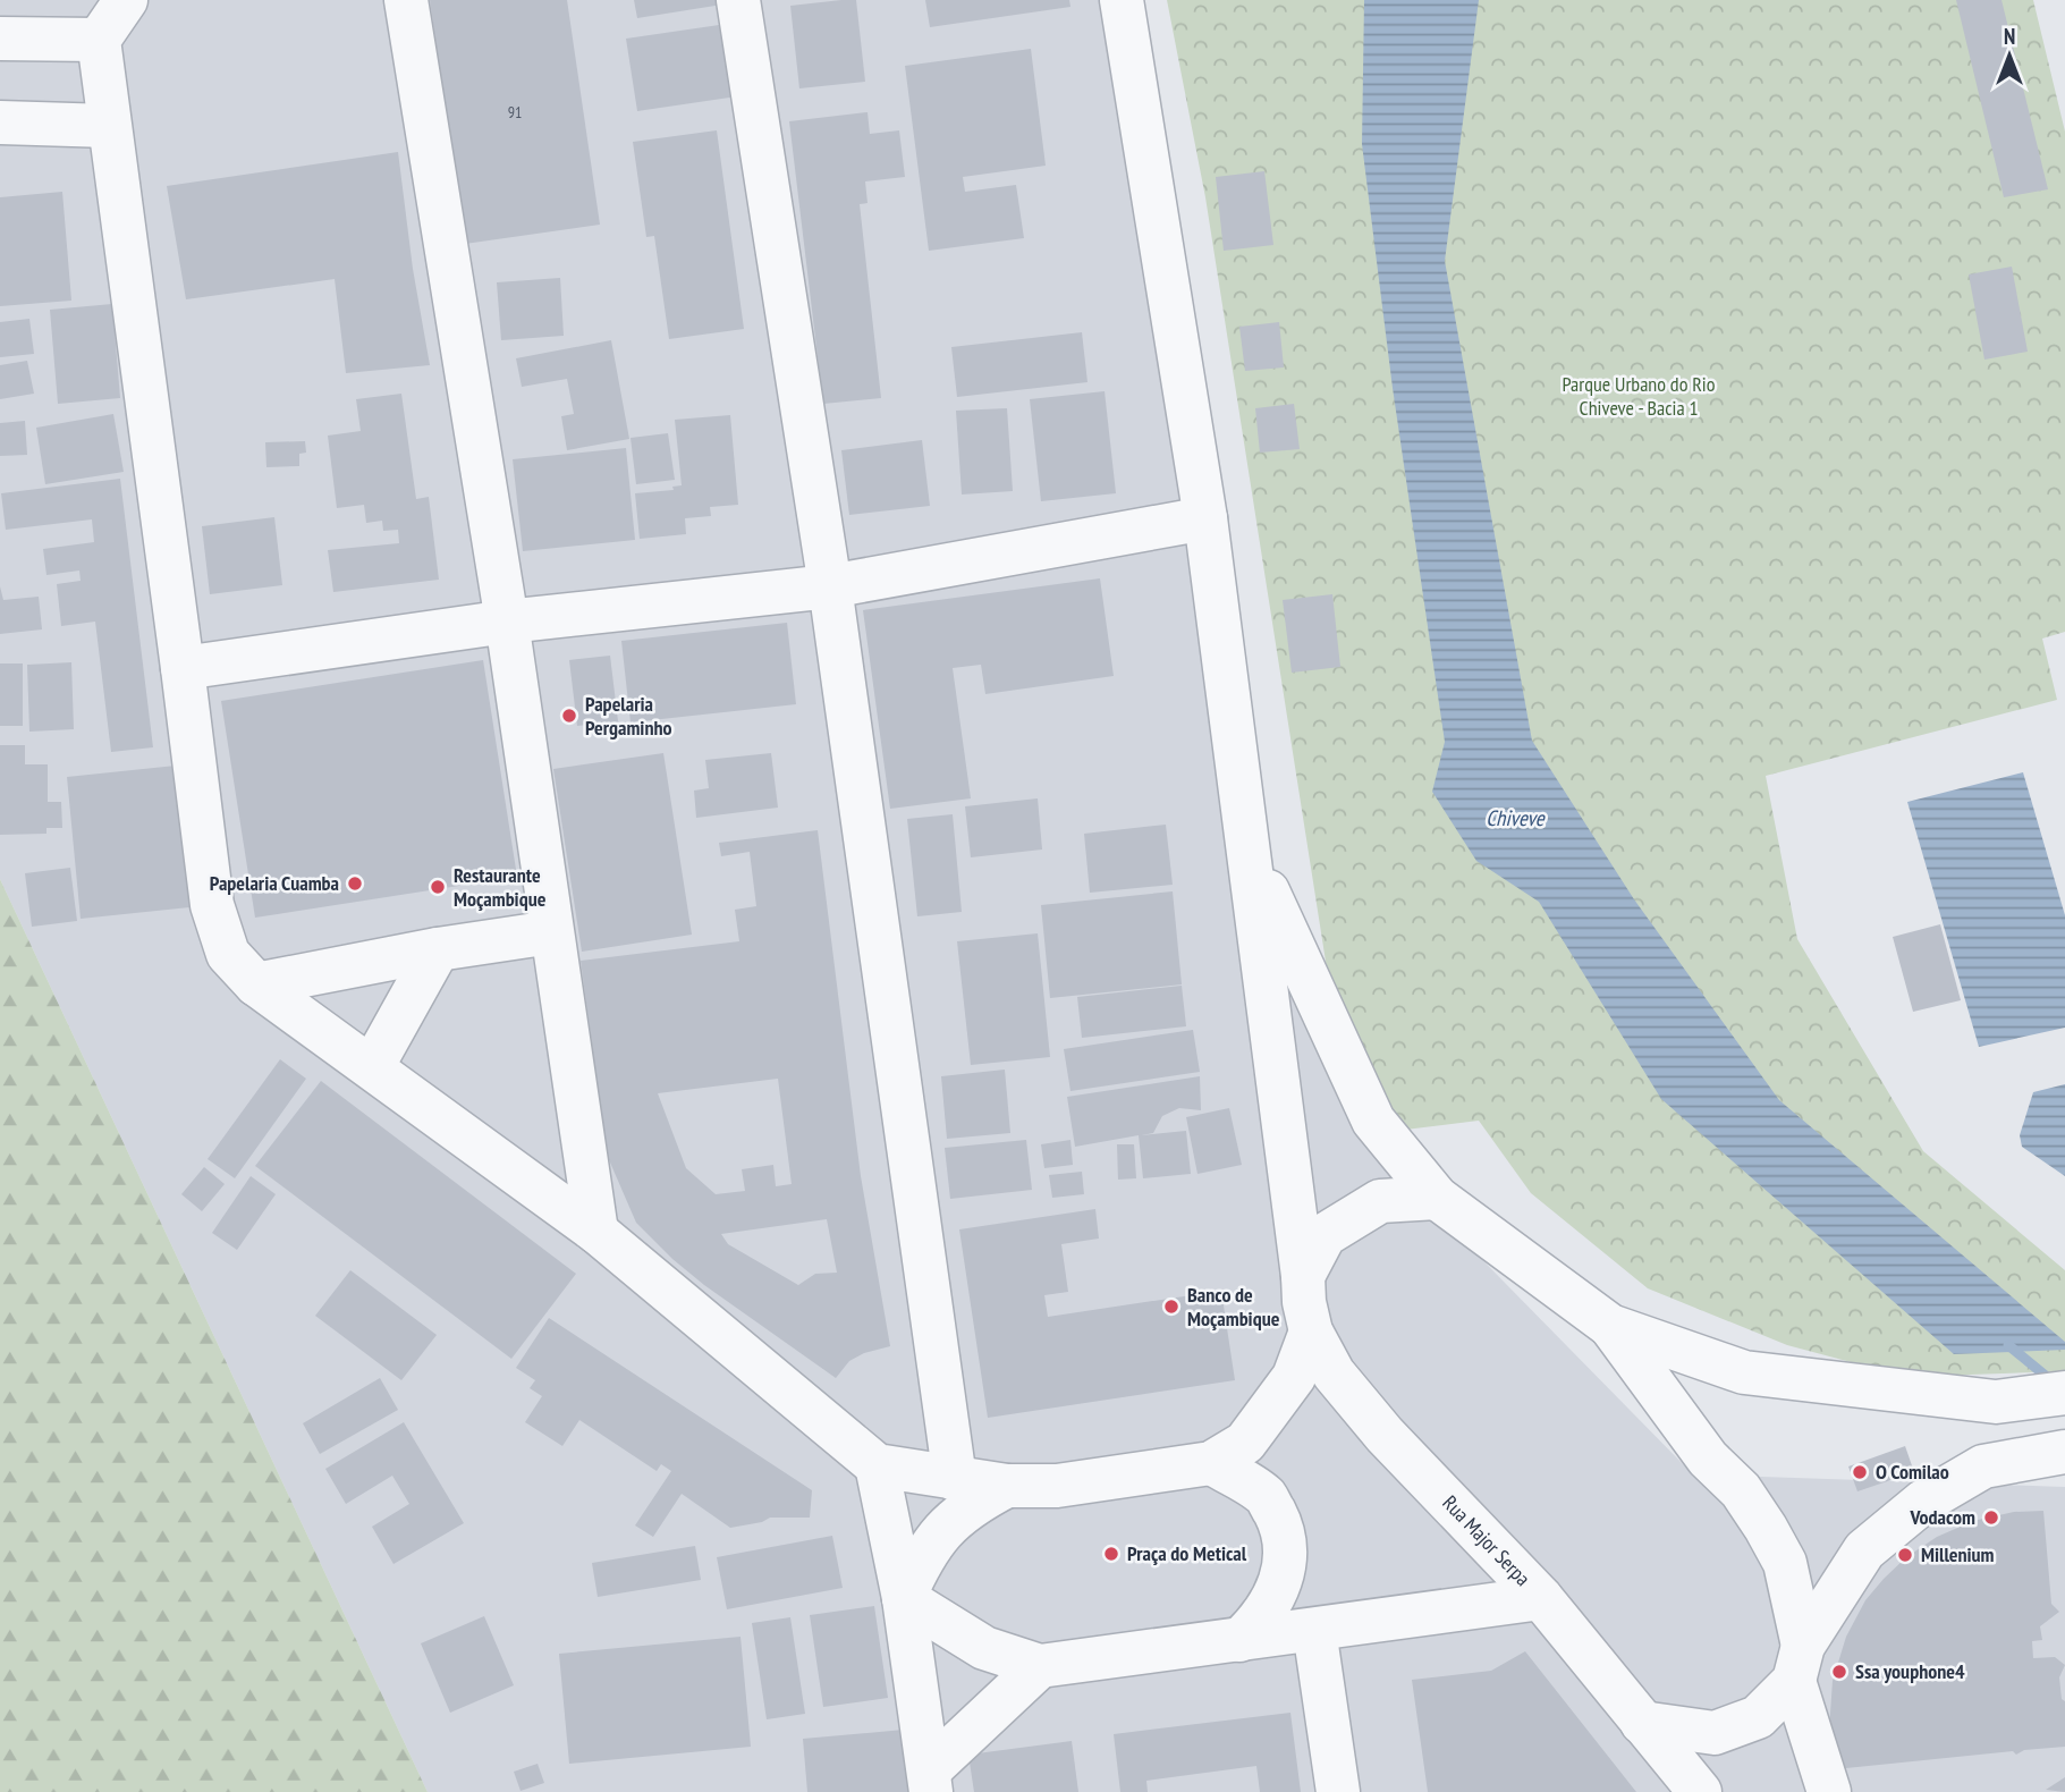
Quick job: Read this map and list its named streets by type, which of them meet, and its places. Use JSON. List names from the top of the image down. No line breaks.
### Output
{"streets":{"street":["Rua Major Serpa"]},"water":["Chiveve"],"parks":["Parque Urbano do Rio Chiveve - Bacia 1"],"places":["Papelaria Pergaminho","Papelaria Cuamba","Restaurante Moçambique","Banco de Moçambique","O Comilao","Vodacom","Praça do Metical","Millenium","Ssa youphone4"],"house_numbers":["91"],"north":"top"}
